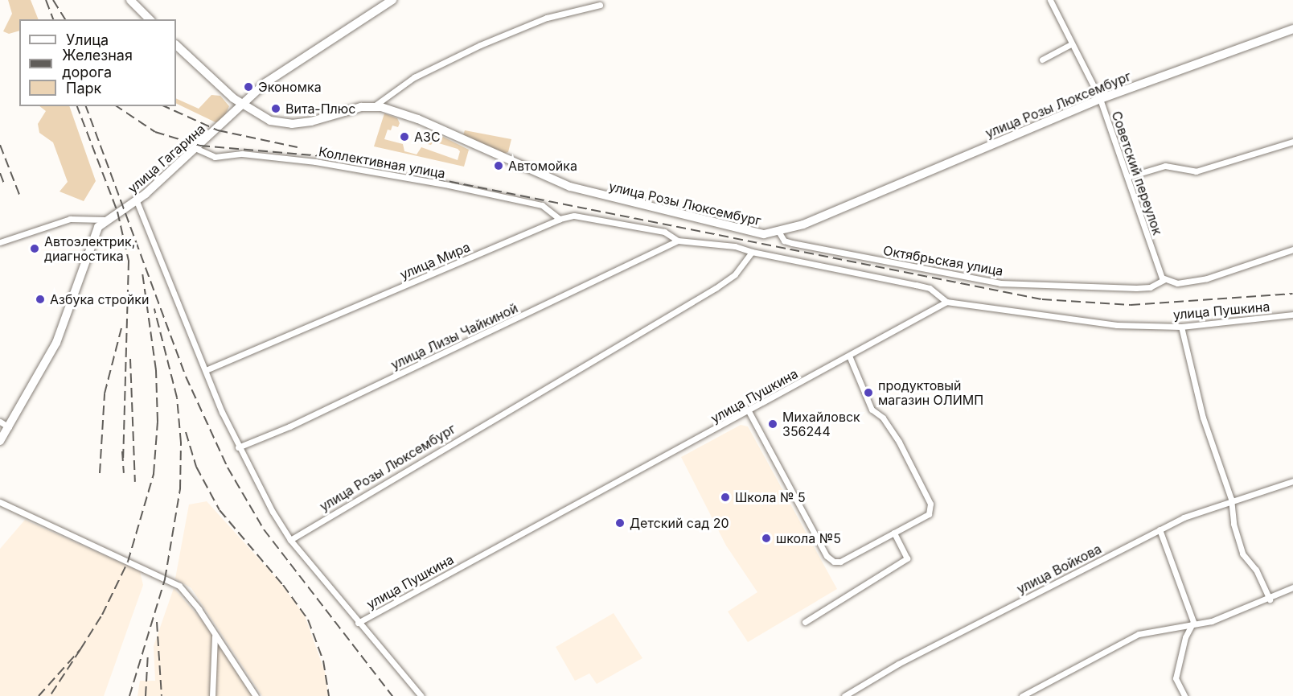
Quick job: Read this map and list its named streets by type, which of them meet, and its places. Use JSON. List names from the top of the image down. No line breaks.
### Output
{"streets":{"main road":["улица Розы Люксембург","улица Гагарина"],"street":["Коллективная улица","Советский переулок","улица Мира","Октябрьская улица","улица Пушкина","улица Лизы Чайкиной","улица Войкова"]},"crossings":[["улица Розы Люксембург","улица Гагарина"],["улица Розы Люксембург","Советский переулок"],["улица Розы Люксембург","Октябрьская улица"],["улица Розы Люксембург","улица Пушкина"],["улица Гагарина","Коллективная улица"],["Коллективная улица","улица Мира"],["Советский переулок","Октябрьская улица"],["улица Мира","улица Лизы Чайкиной"]],"places":["Экономка","Вита-Плюс","АЗС","Автомойка","Автоэлектрик, диагностика","Азбука стройки","продуктовый магазин ОЛИМП","Михайловск 356244","Школа № 5","Детский сад 20","школа №5"],"legend":["Улица","Железная дорога","Парк"]}
